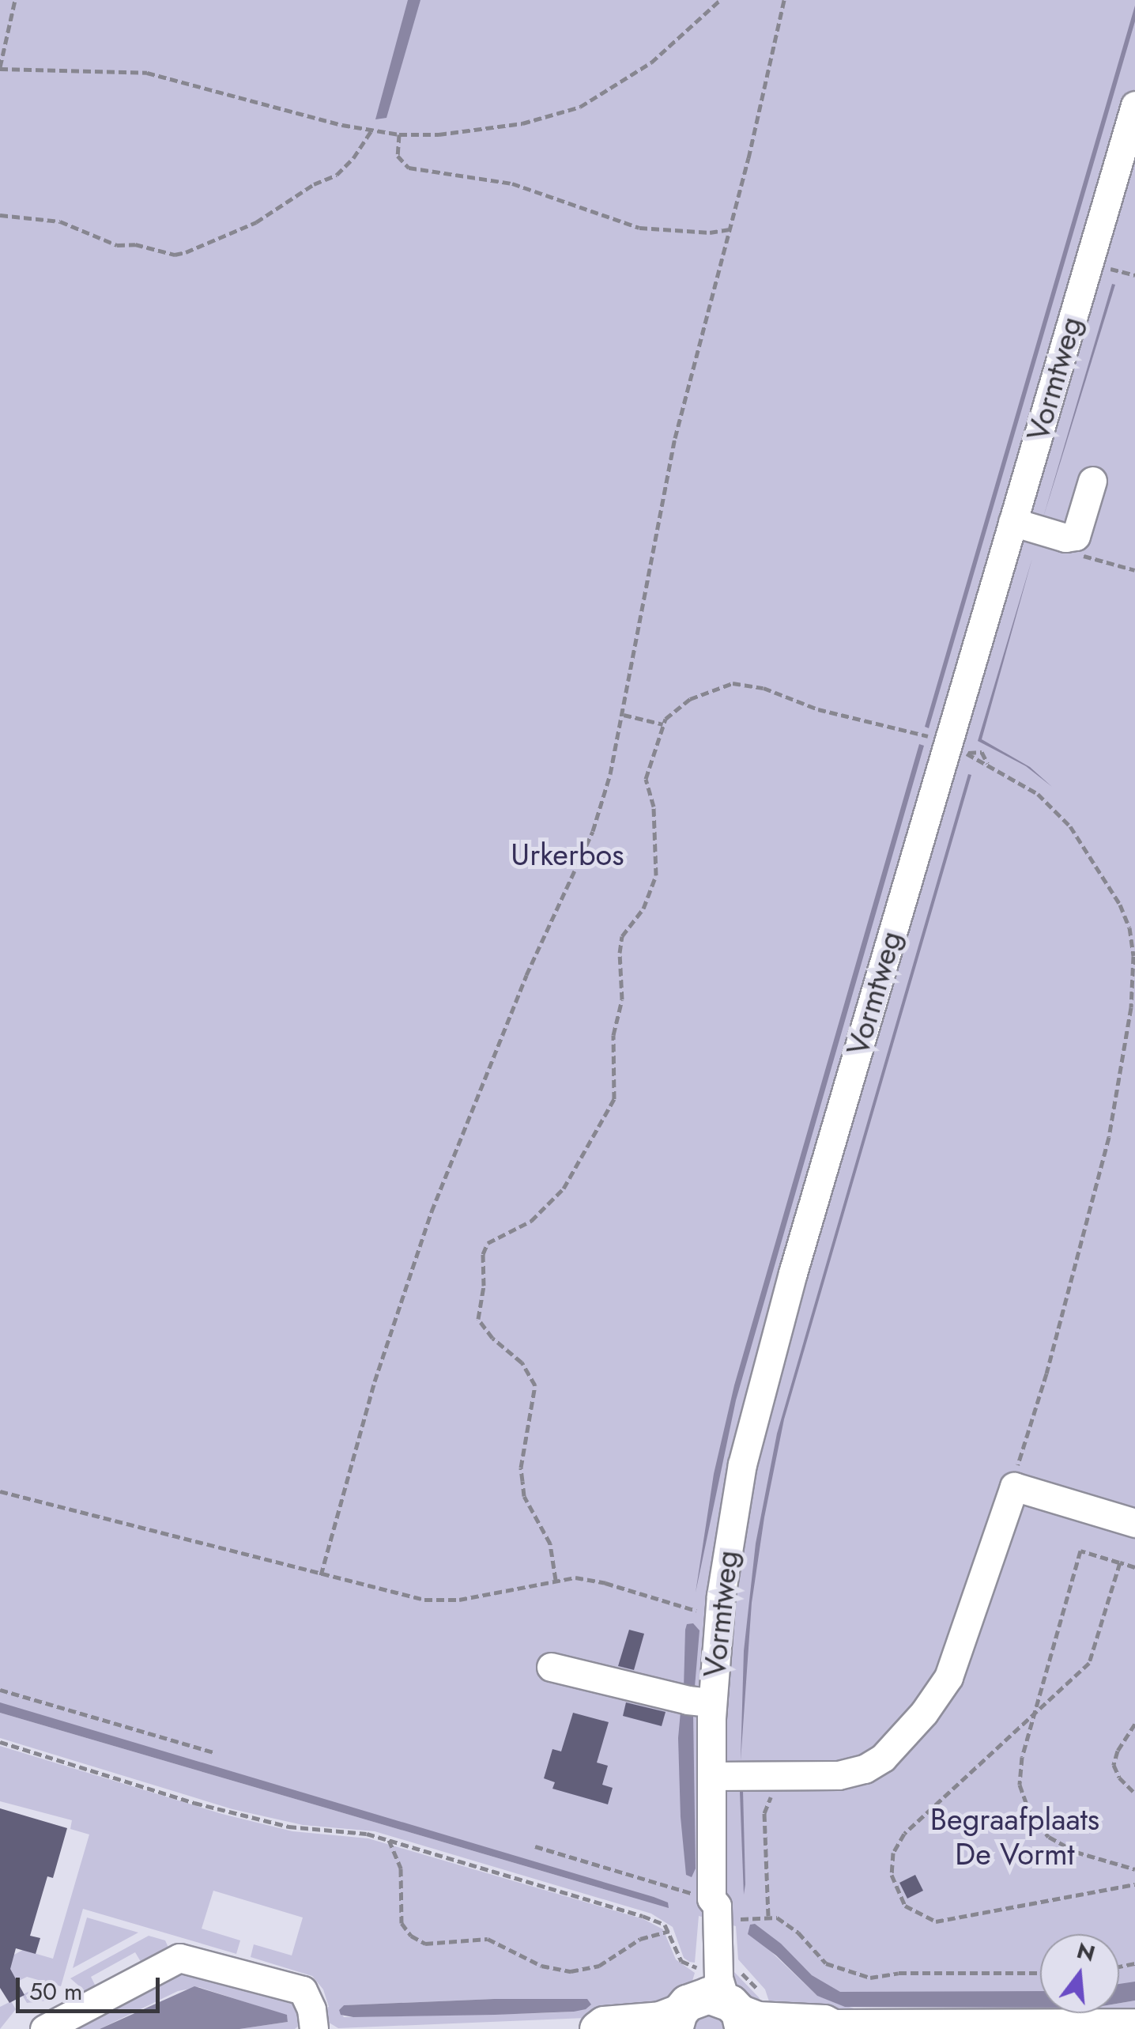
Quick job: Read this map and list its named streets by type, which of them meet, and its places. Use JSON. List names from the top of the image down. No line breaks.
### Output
{"streets":{"street":["Vormtweg"]},"parks":["Urkerbos","Begraafplaats De Vormt"],"scale_bar":"50 m","north":"top"}
